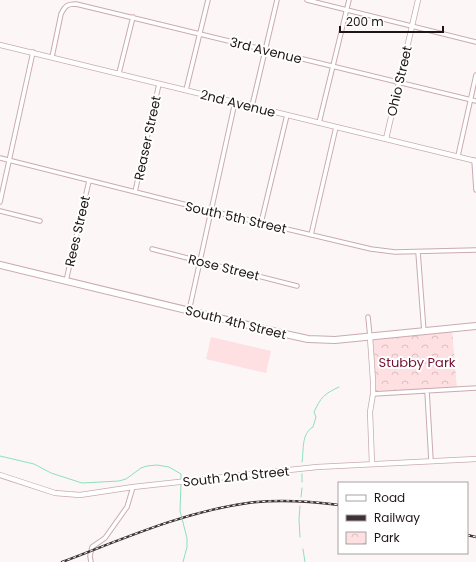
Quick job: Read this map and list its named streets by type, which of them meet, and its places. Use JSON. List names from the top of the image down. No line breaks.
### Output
{"streets":{"highway":["South 4th Street"],"street":["3rd Avenue","Ohio Street","2nd Avenue","Reaser Street","South 5th Street","Rees Street","Rose Street","South 2nd Street"]},"crossings":[["3rd Avenue","Ohio Street"],["3rd Avenue","2nd Avenue"],["Ohio Street","2nd Avenue"],["2nd Avenue","Reaser Street"],["Reaser Street","South 5th Street"],["South 5th Street","Rees Street"],["Rees Street","South 4th Street"]],"parks":["Stubby Park"],"legend":["Road","Railway","Park"],"scale_bar":"200 m"}
